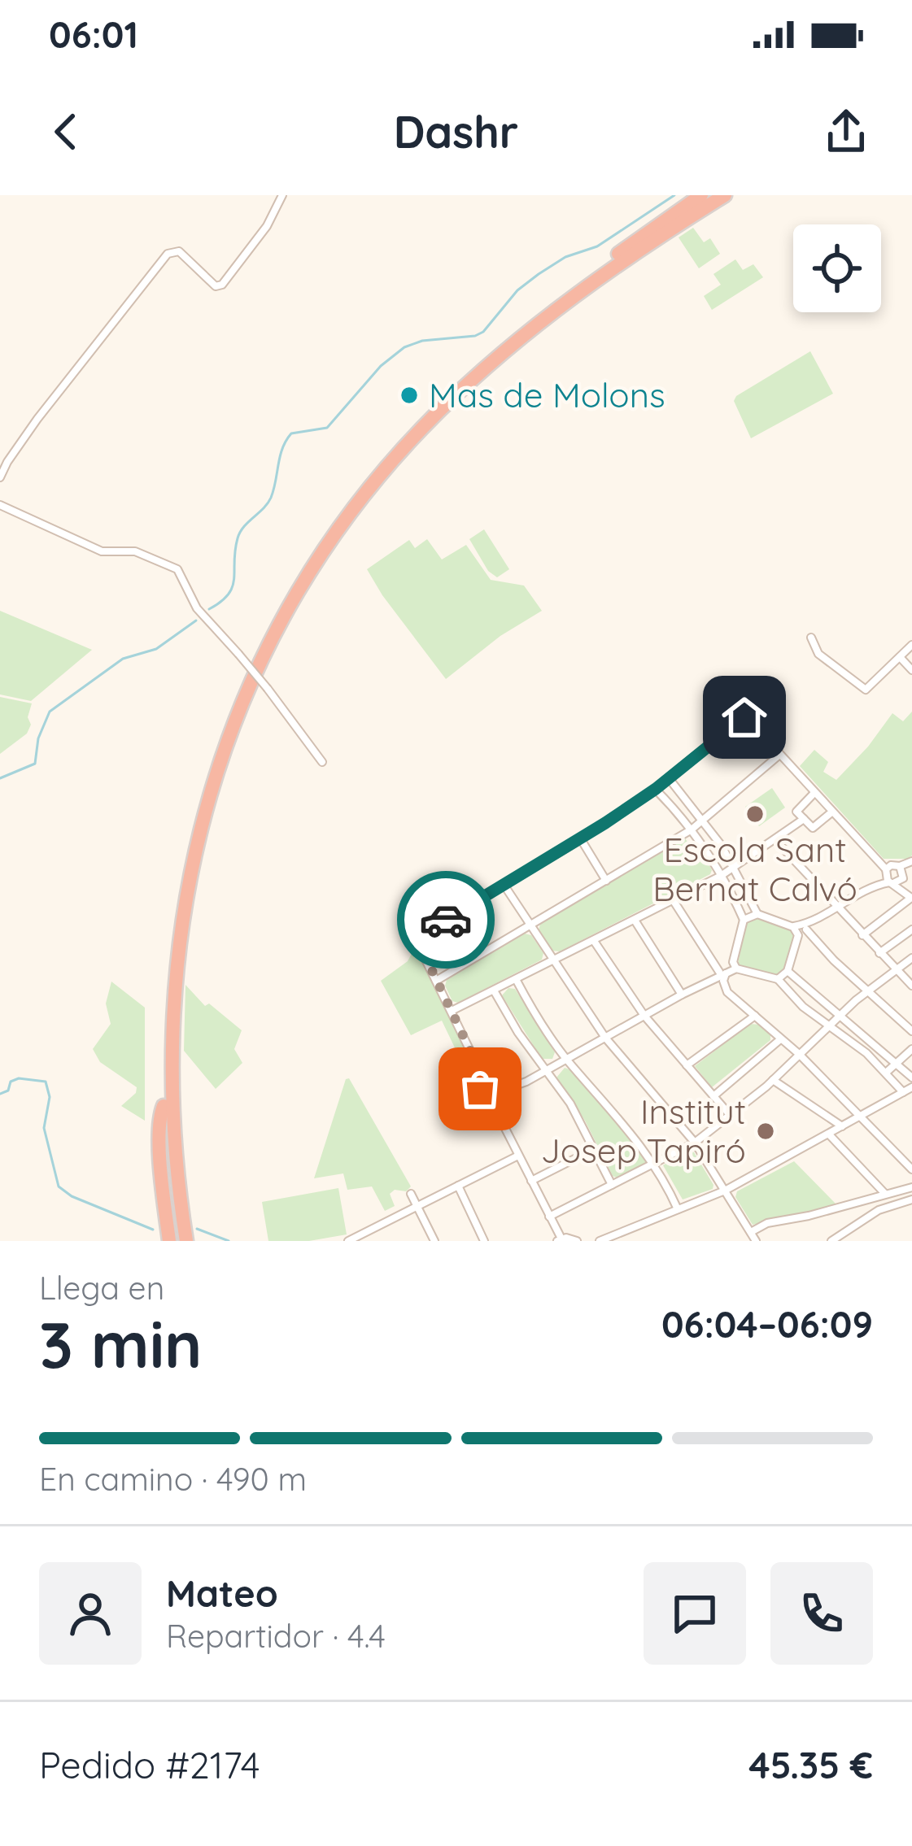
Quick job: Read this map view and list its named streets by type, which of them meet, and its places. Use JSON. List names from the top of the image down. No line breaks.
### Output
{"places":["Mas de Molons","Escola Sant Bernat Calvó","Institut Josep Tapiró"],"page":{"status":"06:01","header":"Dashr","heading":["3 min","Llega en","06:04–06:09"],"panel":["Mateo","Repartidor · 4.4","Pedido #2174","45.35 €"],"bar":"En camino · 490 m"}}
